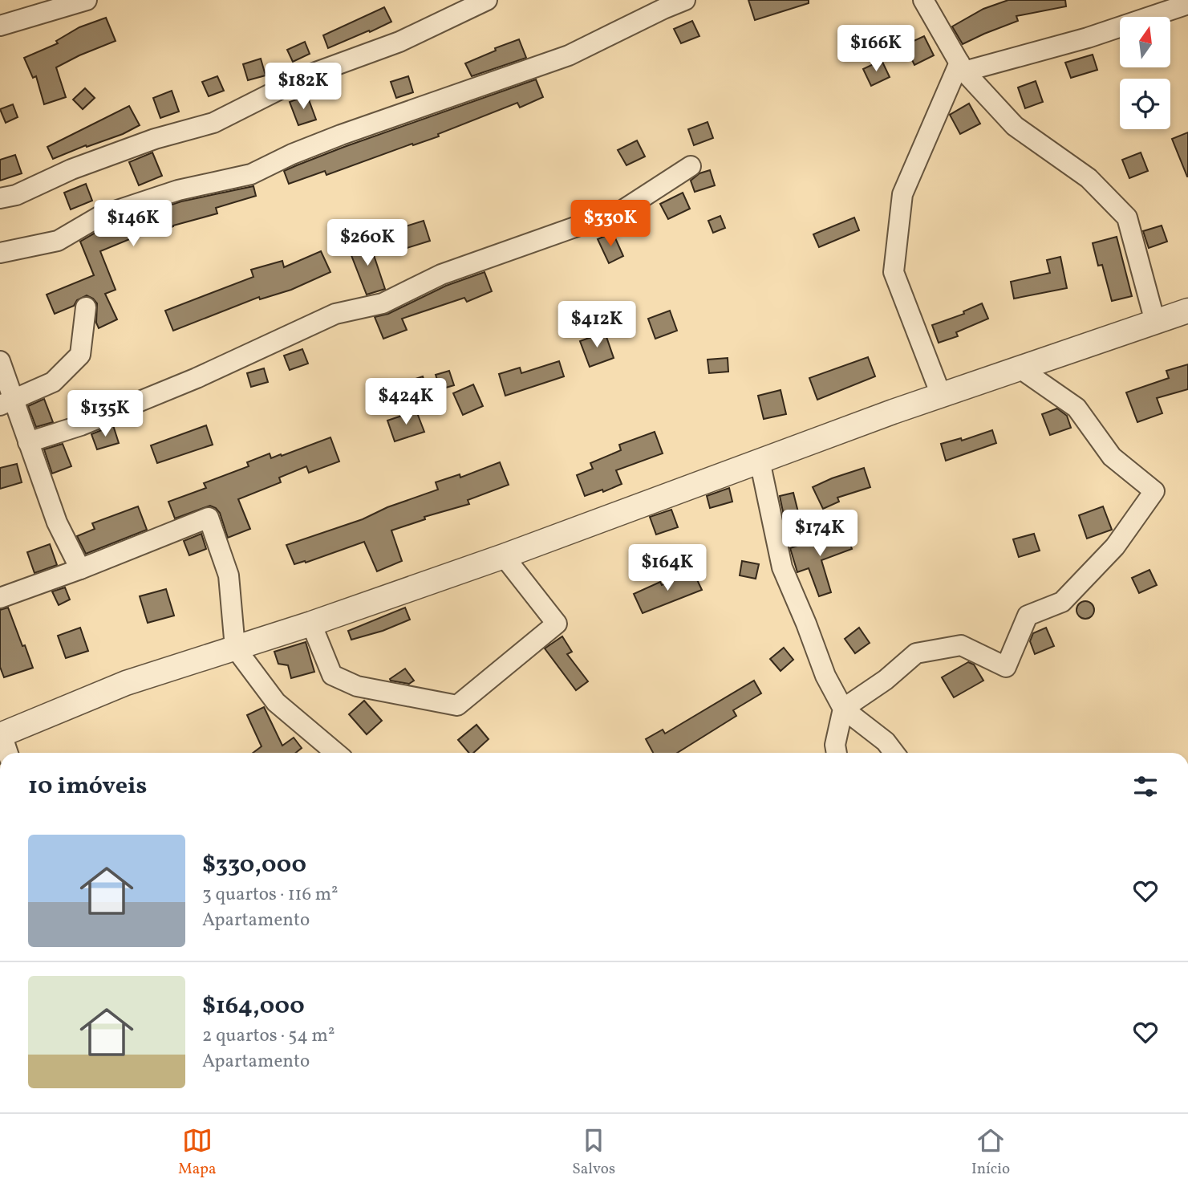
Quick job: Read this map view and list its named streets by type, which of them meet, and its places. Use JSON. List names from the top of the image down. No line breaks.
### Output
{"north":"top","page":{"price":["$166K","$182K","$146K","$330K","$260K","$412K","$424K","$135K","$174K","$164K"],"heading":"10 imóveis","list":[{"name":"$330,000","note":"3 quartos · 116 m² · Apartamento"},{"name":"$164,000","note":"2 quartos · 54 m² · Apartamento"}],"tabs":["Mapa","Salvos","Início"]}}
